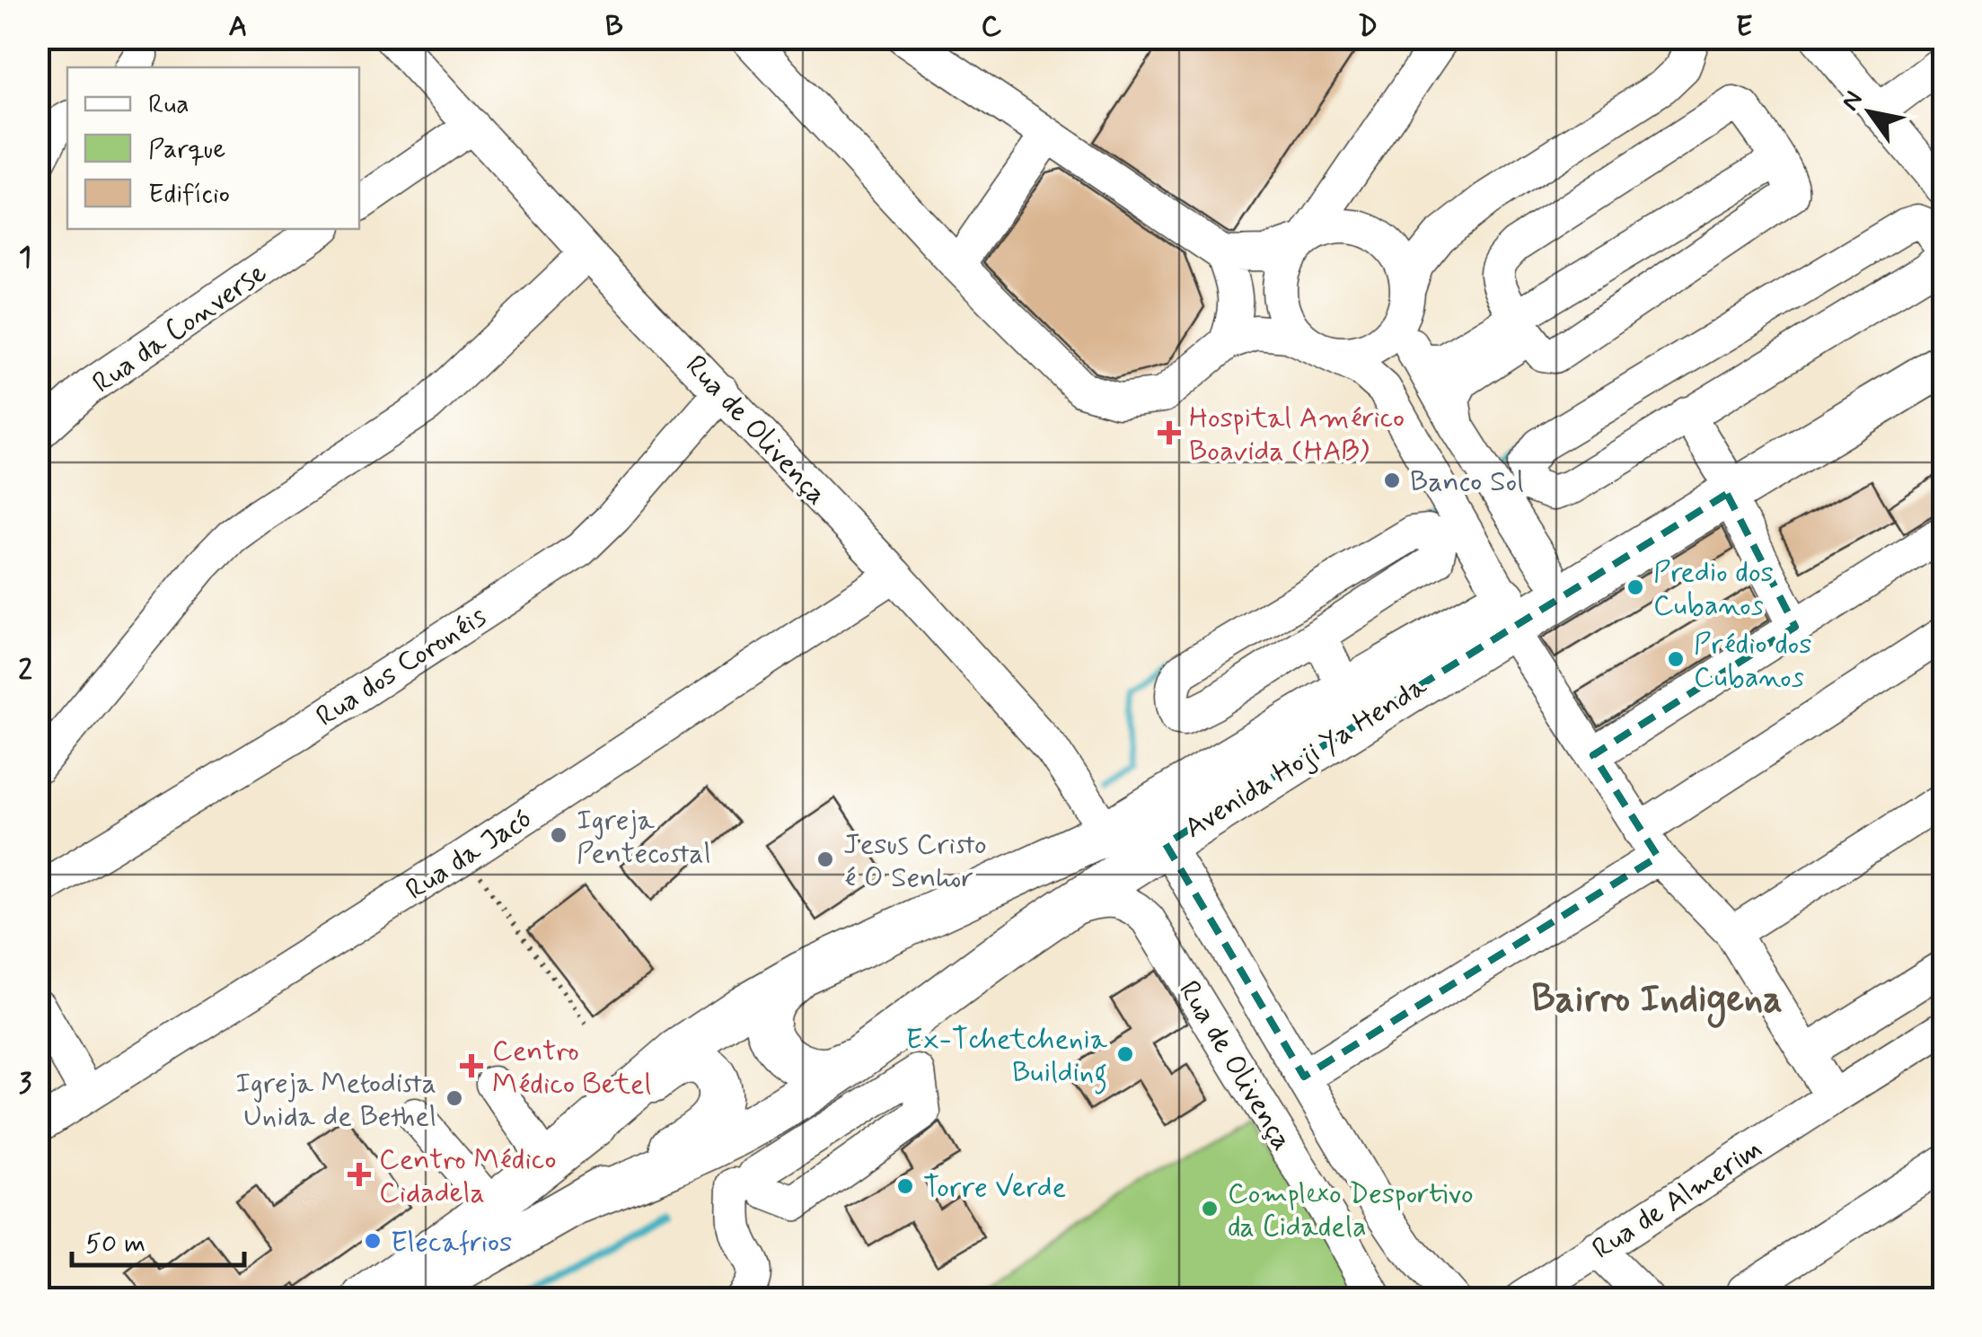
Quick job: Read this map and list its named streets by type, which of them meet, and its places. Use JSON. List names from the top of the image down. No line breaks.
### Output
{"streets":{"main road":["Avenida Hoji Ya Henda"],"street":["Rua da Converse","Rua de Olivença","Rua dos Coronéis","Rua da Jacó","Rua de Almerim"]},"crossings":[["Rua de Olivença","Rua dos Coronéis"],["Rua de Olivença","Avenida Hoji Ya Henda"],["Rua de Olivença","Rua da Jacó"]],"districts":["Bairro Indigena"],"places":{"health":["Hospital Américo Boavida (HAB)","Centro Médico Betel","Centro Médico Cidadela"],"other":["Banco Sol","Predio dos Cubanos","Prédio dos Cubanos","Igreja Pentecostal","Jesus Cristo é O Senhor","Ex-Tchetchenia Building","Igreja Metodista Unida de Bethel","Torre Verde","Complexo Desportivo da Cidadela","Elecafrios"]},"legend":["Rua","Parque","Edifício"],"scale_bar":"50 m","north":"top left","grid":{"columns":["A","B","C","D","E"],"rows":["1","2","3"]}}
